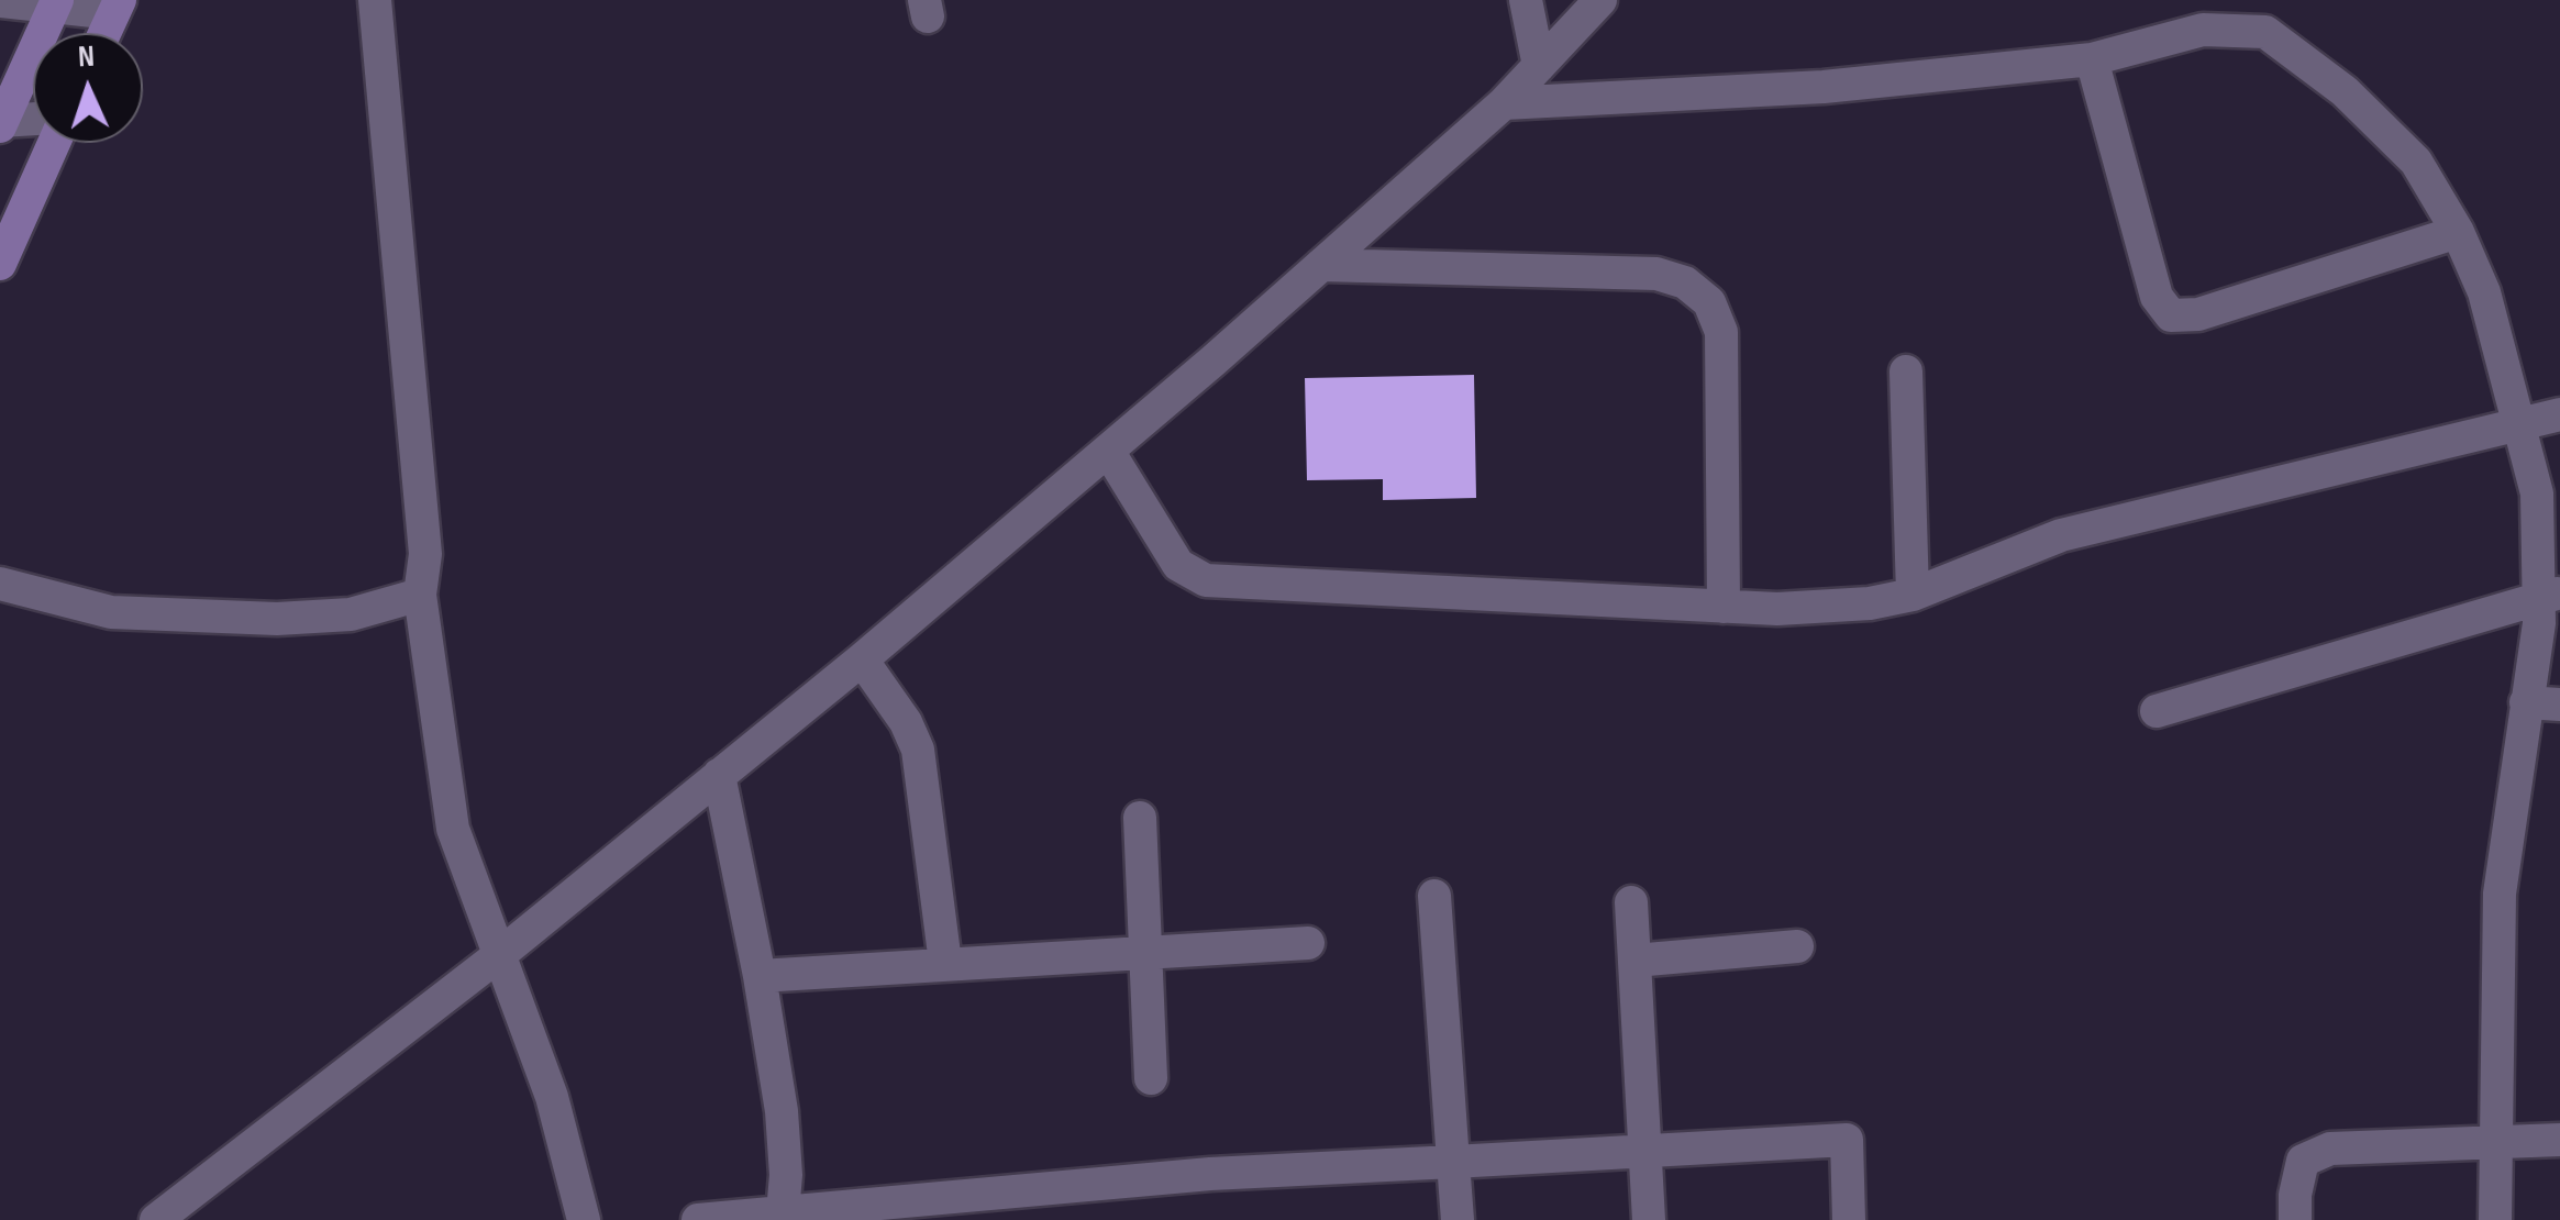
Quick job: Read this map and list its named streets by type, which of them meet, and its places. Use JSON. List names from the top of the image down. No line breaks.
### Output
{"north":"top"}
